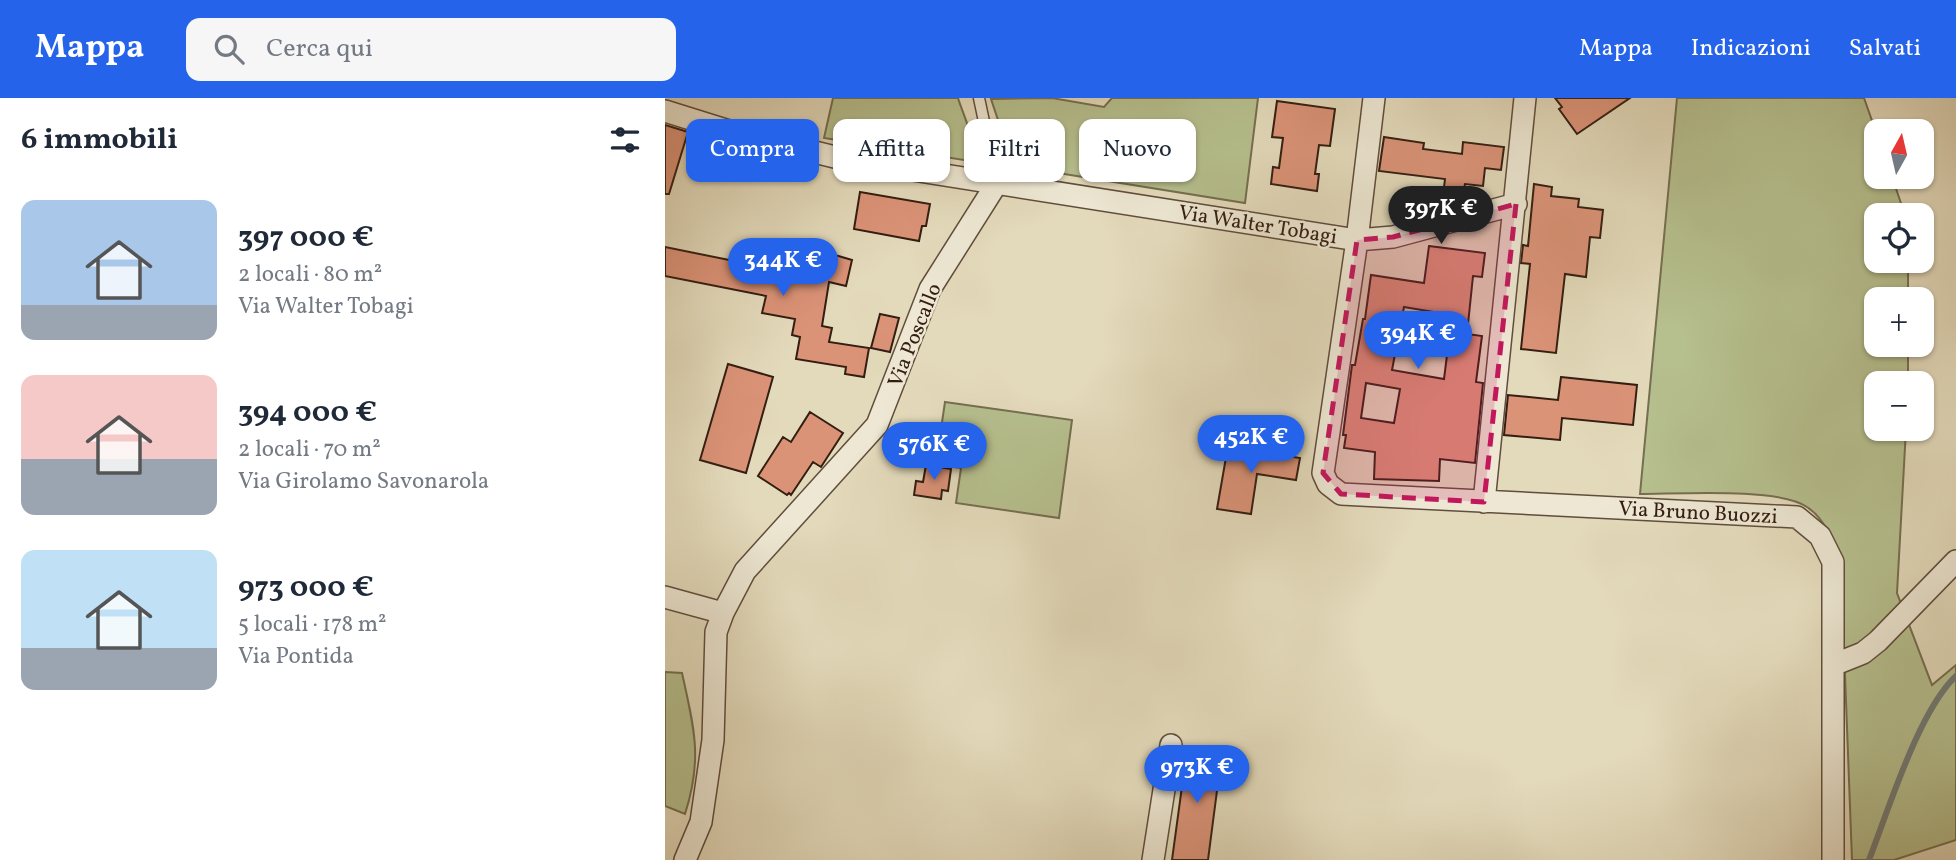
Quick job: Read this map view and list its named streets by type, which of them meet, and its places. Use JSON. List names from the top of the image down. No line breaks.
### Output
{"streets":{"street":["Via Walter Tobagi","Via Poscallo","Via Bruno Buozzi"]},"crossings":[["Via Walter Tobagi","Via Poscallo"],["Via Walter Tobagi","Via Bruno Buozzi"]],"north":"top","page":{"header":"Mappa","search":"Cerca qui","nav":["Mappa","Indicazioni","Salvati"],"heading":"6 immobili","map_buttons":["+","−"],"chip":["Compra","Affitta","Filtri","Nuovo"],"list":[{"name":"397 000 €","note":"2 locali · 80 m² · Via Walter Tobagi"},{"name":"394 000 €","note":"2 locali · 70 m² · Via Girolamo Savonarola"},{"name":"973 000 €","note":"5 locali · 178 m² · Via Pontida"}],"price":["397K €","344K €","394K €","452K €","576K €","973K €"]}}
